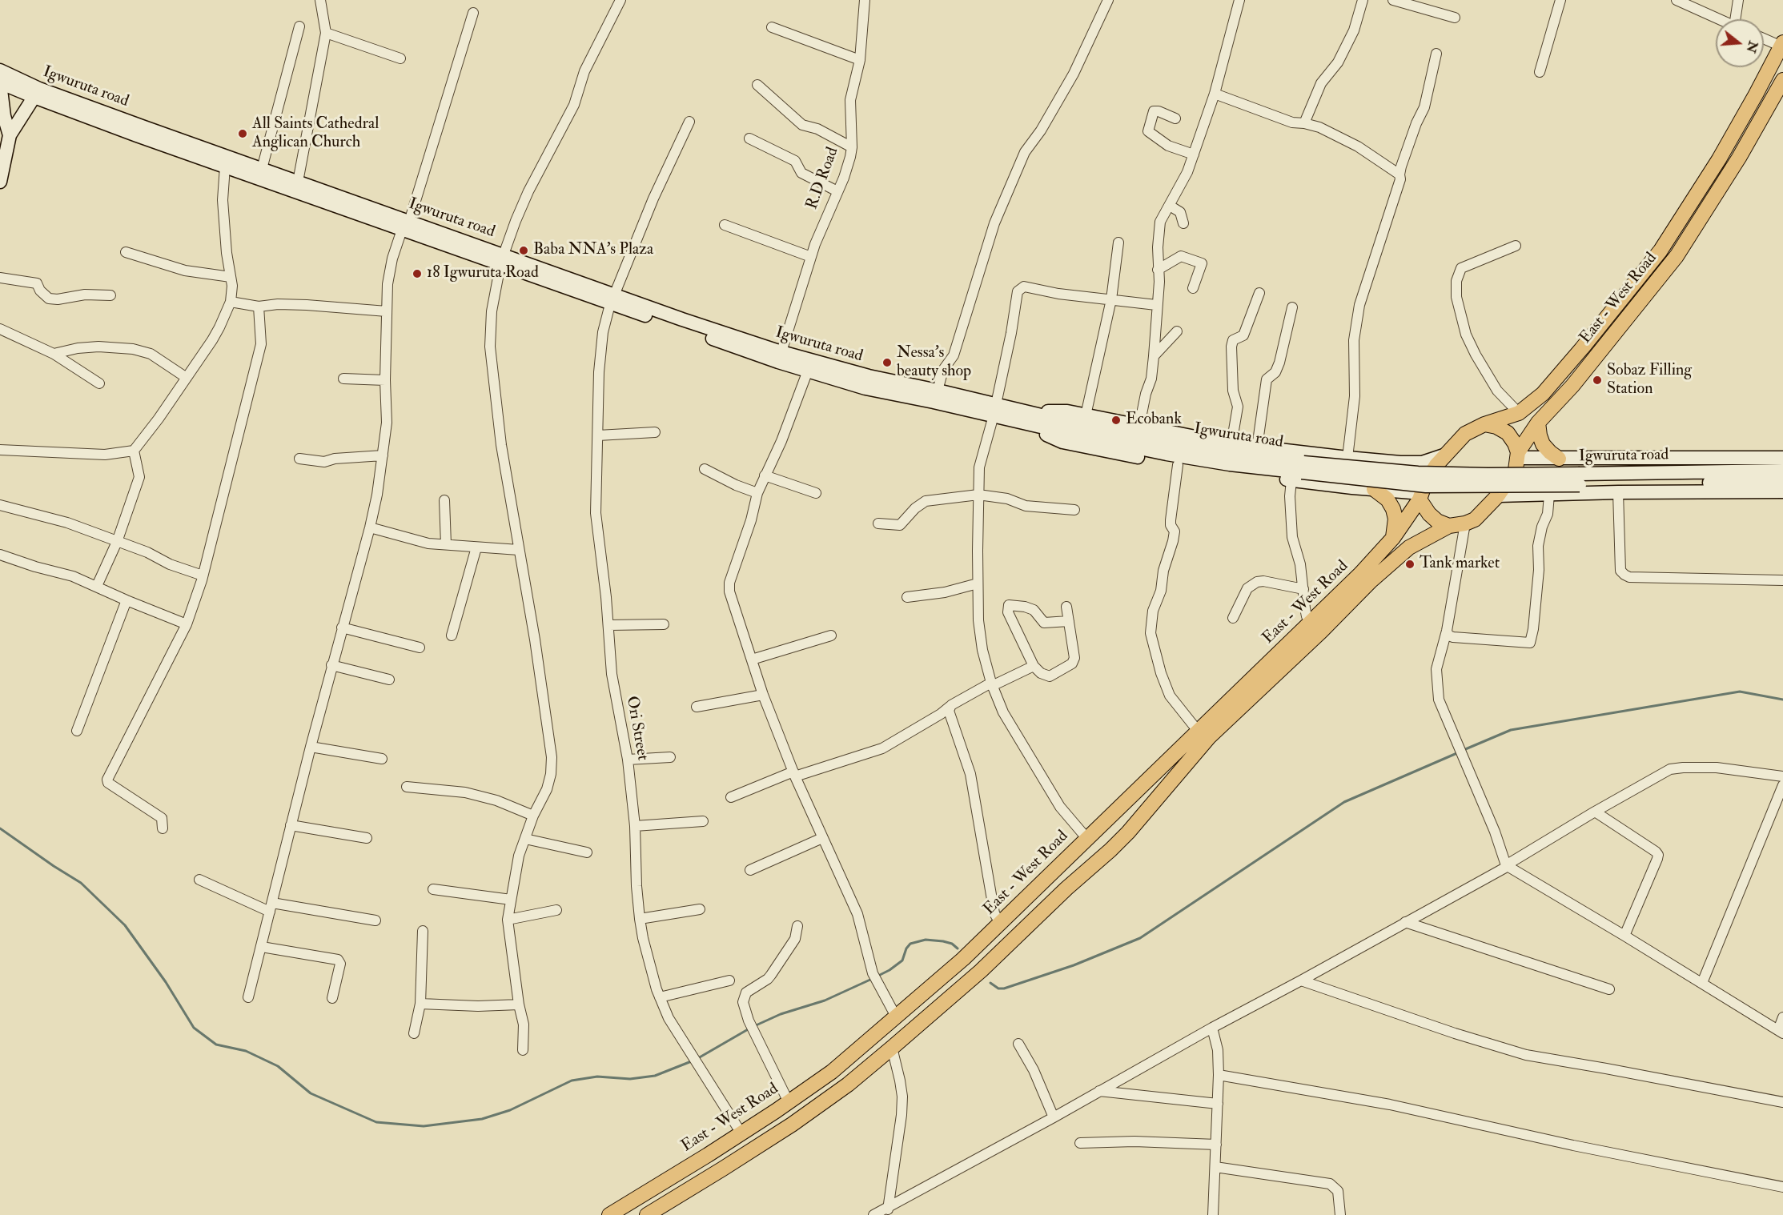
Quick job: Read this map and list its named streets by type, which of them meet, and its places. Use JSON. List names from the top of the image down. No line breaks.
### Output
{"streets":{"main road":["Igwuruta road","East - West Road"],"street":["R.D Road","Ori Street"]},"crossings":[["Igwuruta road","R.D Road"],["Igwuruta road","Ori Street"],["East - West Road","Ori Street"]],"places":["All Saints Cathedral Anglican Church","Baba NNA's Plaza","18 Igwuruta Road","Nessa’s beauty shop","Sobaz Filling Station","Ecobank","Tank market"],"north":"right"}
